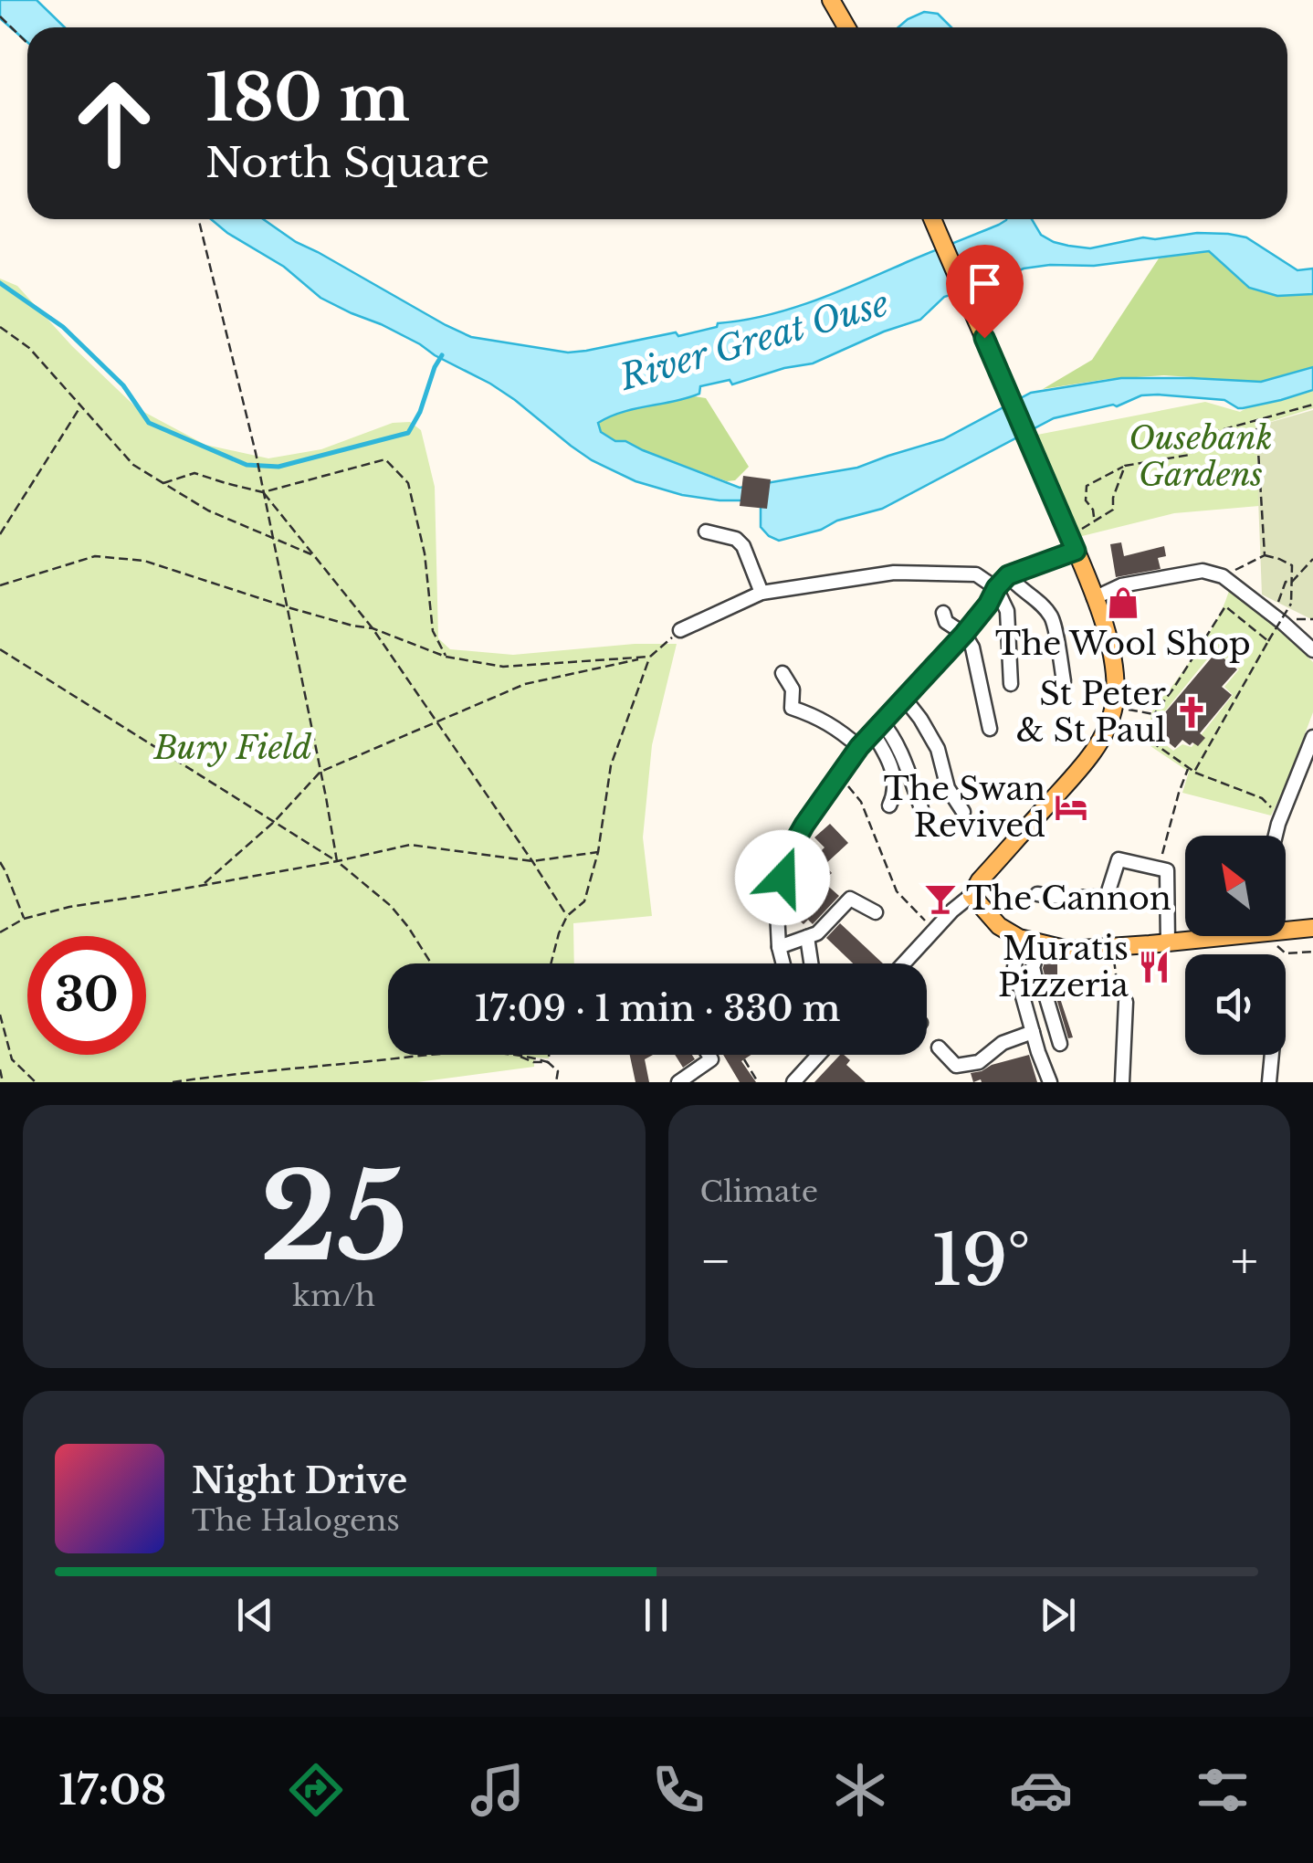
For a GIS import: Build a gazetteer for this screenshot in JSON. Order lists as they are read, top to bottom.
{
  "water": ["River Great Ouse"],
  "parks": ["Ousebank Gardens", "Bury Field"],
  "places": {
    "shop": ["The Wool Shop"],
    "church": ["St Peter & St Paul"],
    "hotel": ["The Swan Revived"],
    "bar": ["The Cannon"],
    "restaurant": ["Muratis Pizzeria"]
  },
  "north": "top left",
  "page": {
    "turn": ["180 m", "North Square"],
    "limit": "30",
    "trip": "17:09 · 1 min · 330 m",
    "tile": [
      ["25", "km/h"],
      "Climate"
    ],
    "heat": ["−", "19°", "+"],
    "song": ["Night Drive", "The Halogens"],
    "tabs": "17:08"
  }
}
